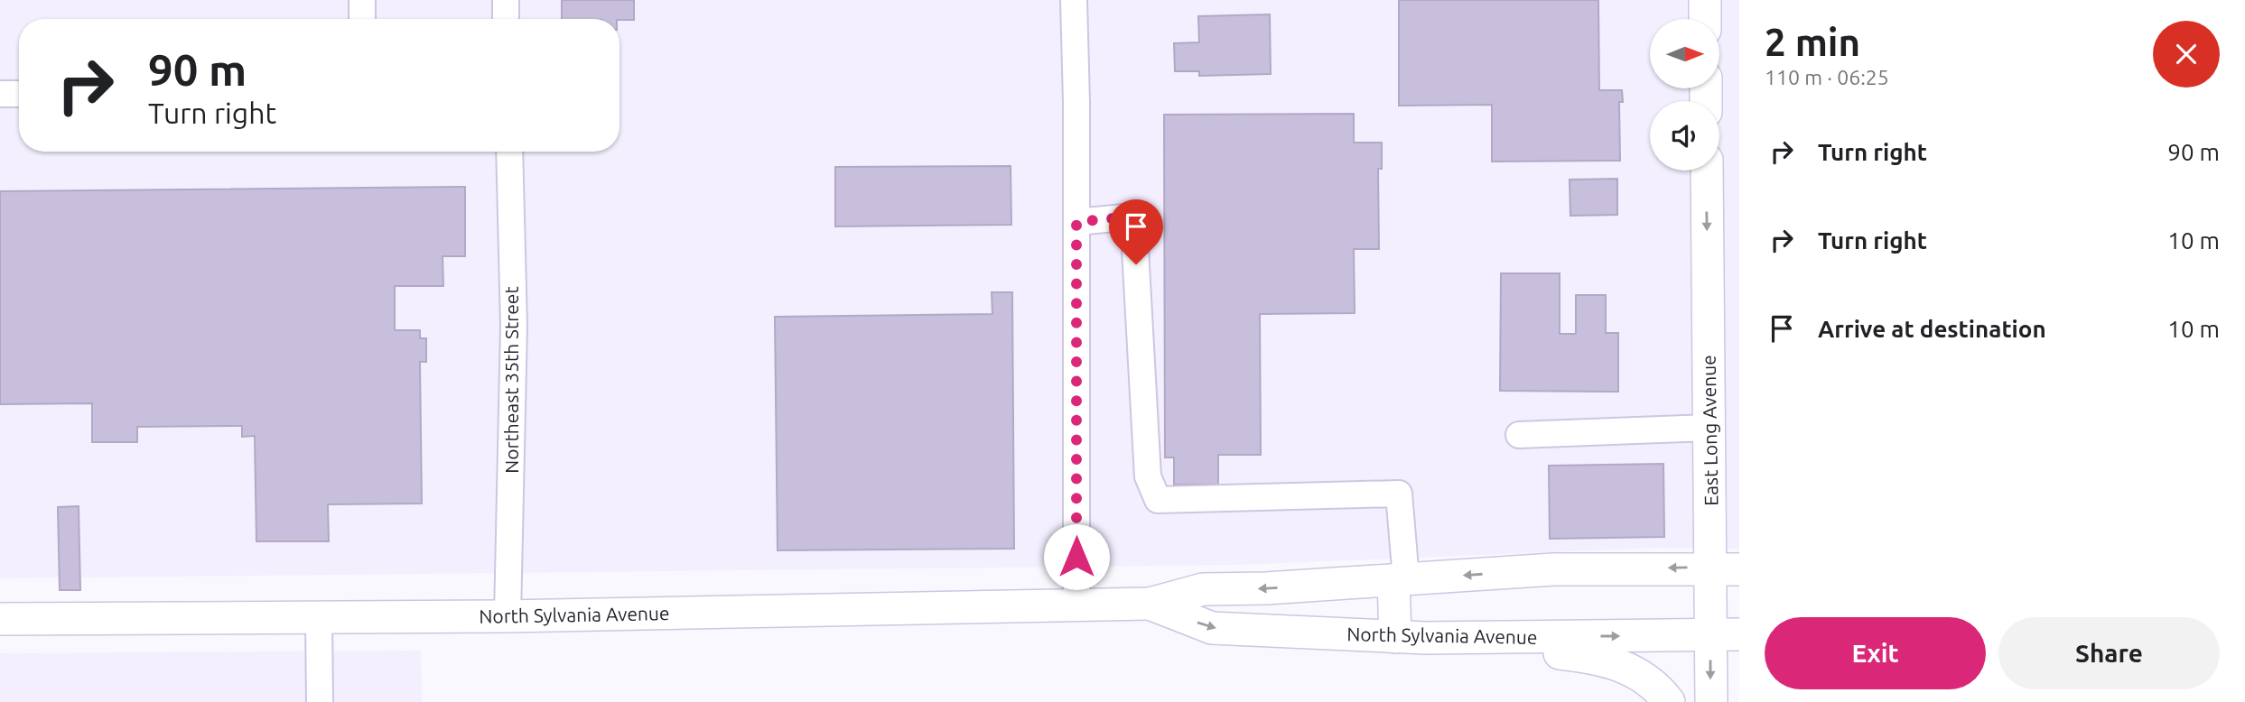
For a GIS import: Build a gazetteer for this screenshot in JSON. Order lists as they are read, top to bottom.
{
  "streets": {
    "main road": ["East Long Avenue", "North Sylvania Avenue"],
    "street": ["Northeast 35th Street"]
  },
  "crossings": [
    ["Northeast 35th Street", "North Sylvania Avenue"],
    ["East Long Avenue", "North Sylvania Avenue"]
  ],
  "one_way": ["East Long Avenue"],
  "north": "right",
  "page": {
    "heading": ["2 min", "110 m · 06:25"],
    "turn": ["90 m", "Turn right"],
    "list": [
      {
        "name": "Turn right",
        "value": "90 m"
      },
      {
        "name": "Turn right",
        "value": "10 m"
      },
      {
        "name": "Arrive at destination",
        "value": "10 m"
      }
    ],
    "buttons": ["Exit", "Share"]
  }
}
